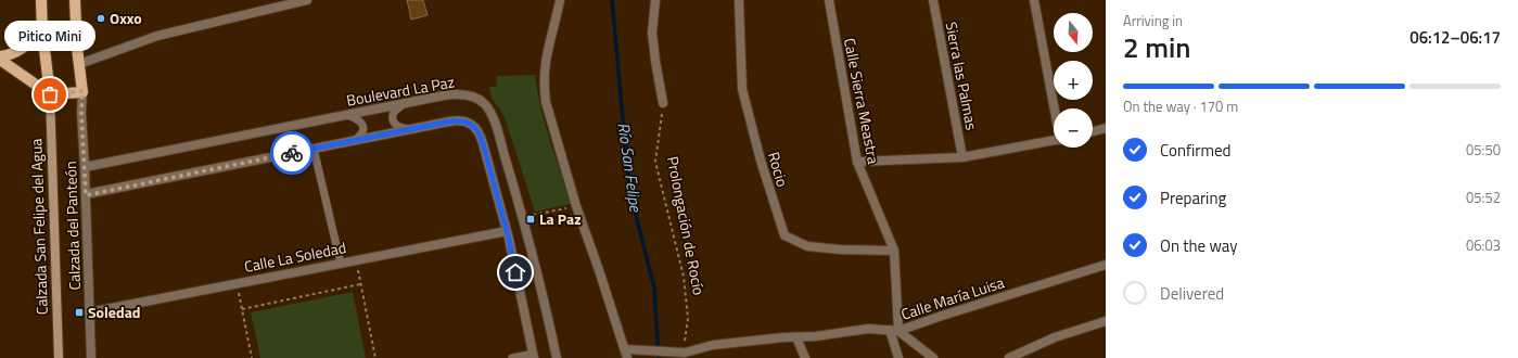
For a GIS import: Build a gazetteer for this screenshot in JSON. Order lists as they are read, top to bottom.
{
  "streets": {
    "main road": ["Calzada San Felipe del Agua"],
    "street": [
      "Sierra las Palmas",
      "Boulevard La Paz",
      "Calle Sierra Meastra",
      "Rocio",
      "Calzada del Panteón",
      "Calle La Soledad",
      "Calle María Luisa"
    ],
    "path": ["Prolongación de Rocío"]
  },
  "crossings": [
    ["Boulevard La Paz", "Calzada del Panteón"],
    ["Calle Sierra Meastra", "Rocio"],
    ["Calle Sierra Meastra", "Calle María Luisa"],
    ["Calzada del Panteón", "Calle La Soledad"],
    ["Prolongación de Rocío", "Calle María Luisa"]
  ],
  "water": ["Río San Felipe"],
  "places": {
    "other": ["Oxxo", "Pitico Mini"],
    "transit": ["La Paz", "Soledad"]
  },
  "north": "bottom",
  "page": {
    "heading": ["2 min", "Arriving in", "06:12–06:17"],
    "map_buttons": ["+", "−"],
    "bubble": "Pitico Mini",
    "bar": "On the way · 170 m",
    "list": [
      ["Confirmed", "05:50"],
      ["Preparing", "05:52"],
      ["On the way", "06:03"],
      "Delivered"
    ]
  }
}
